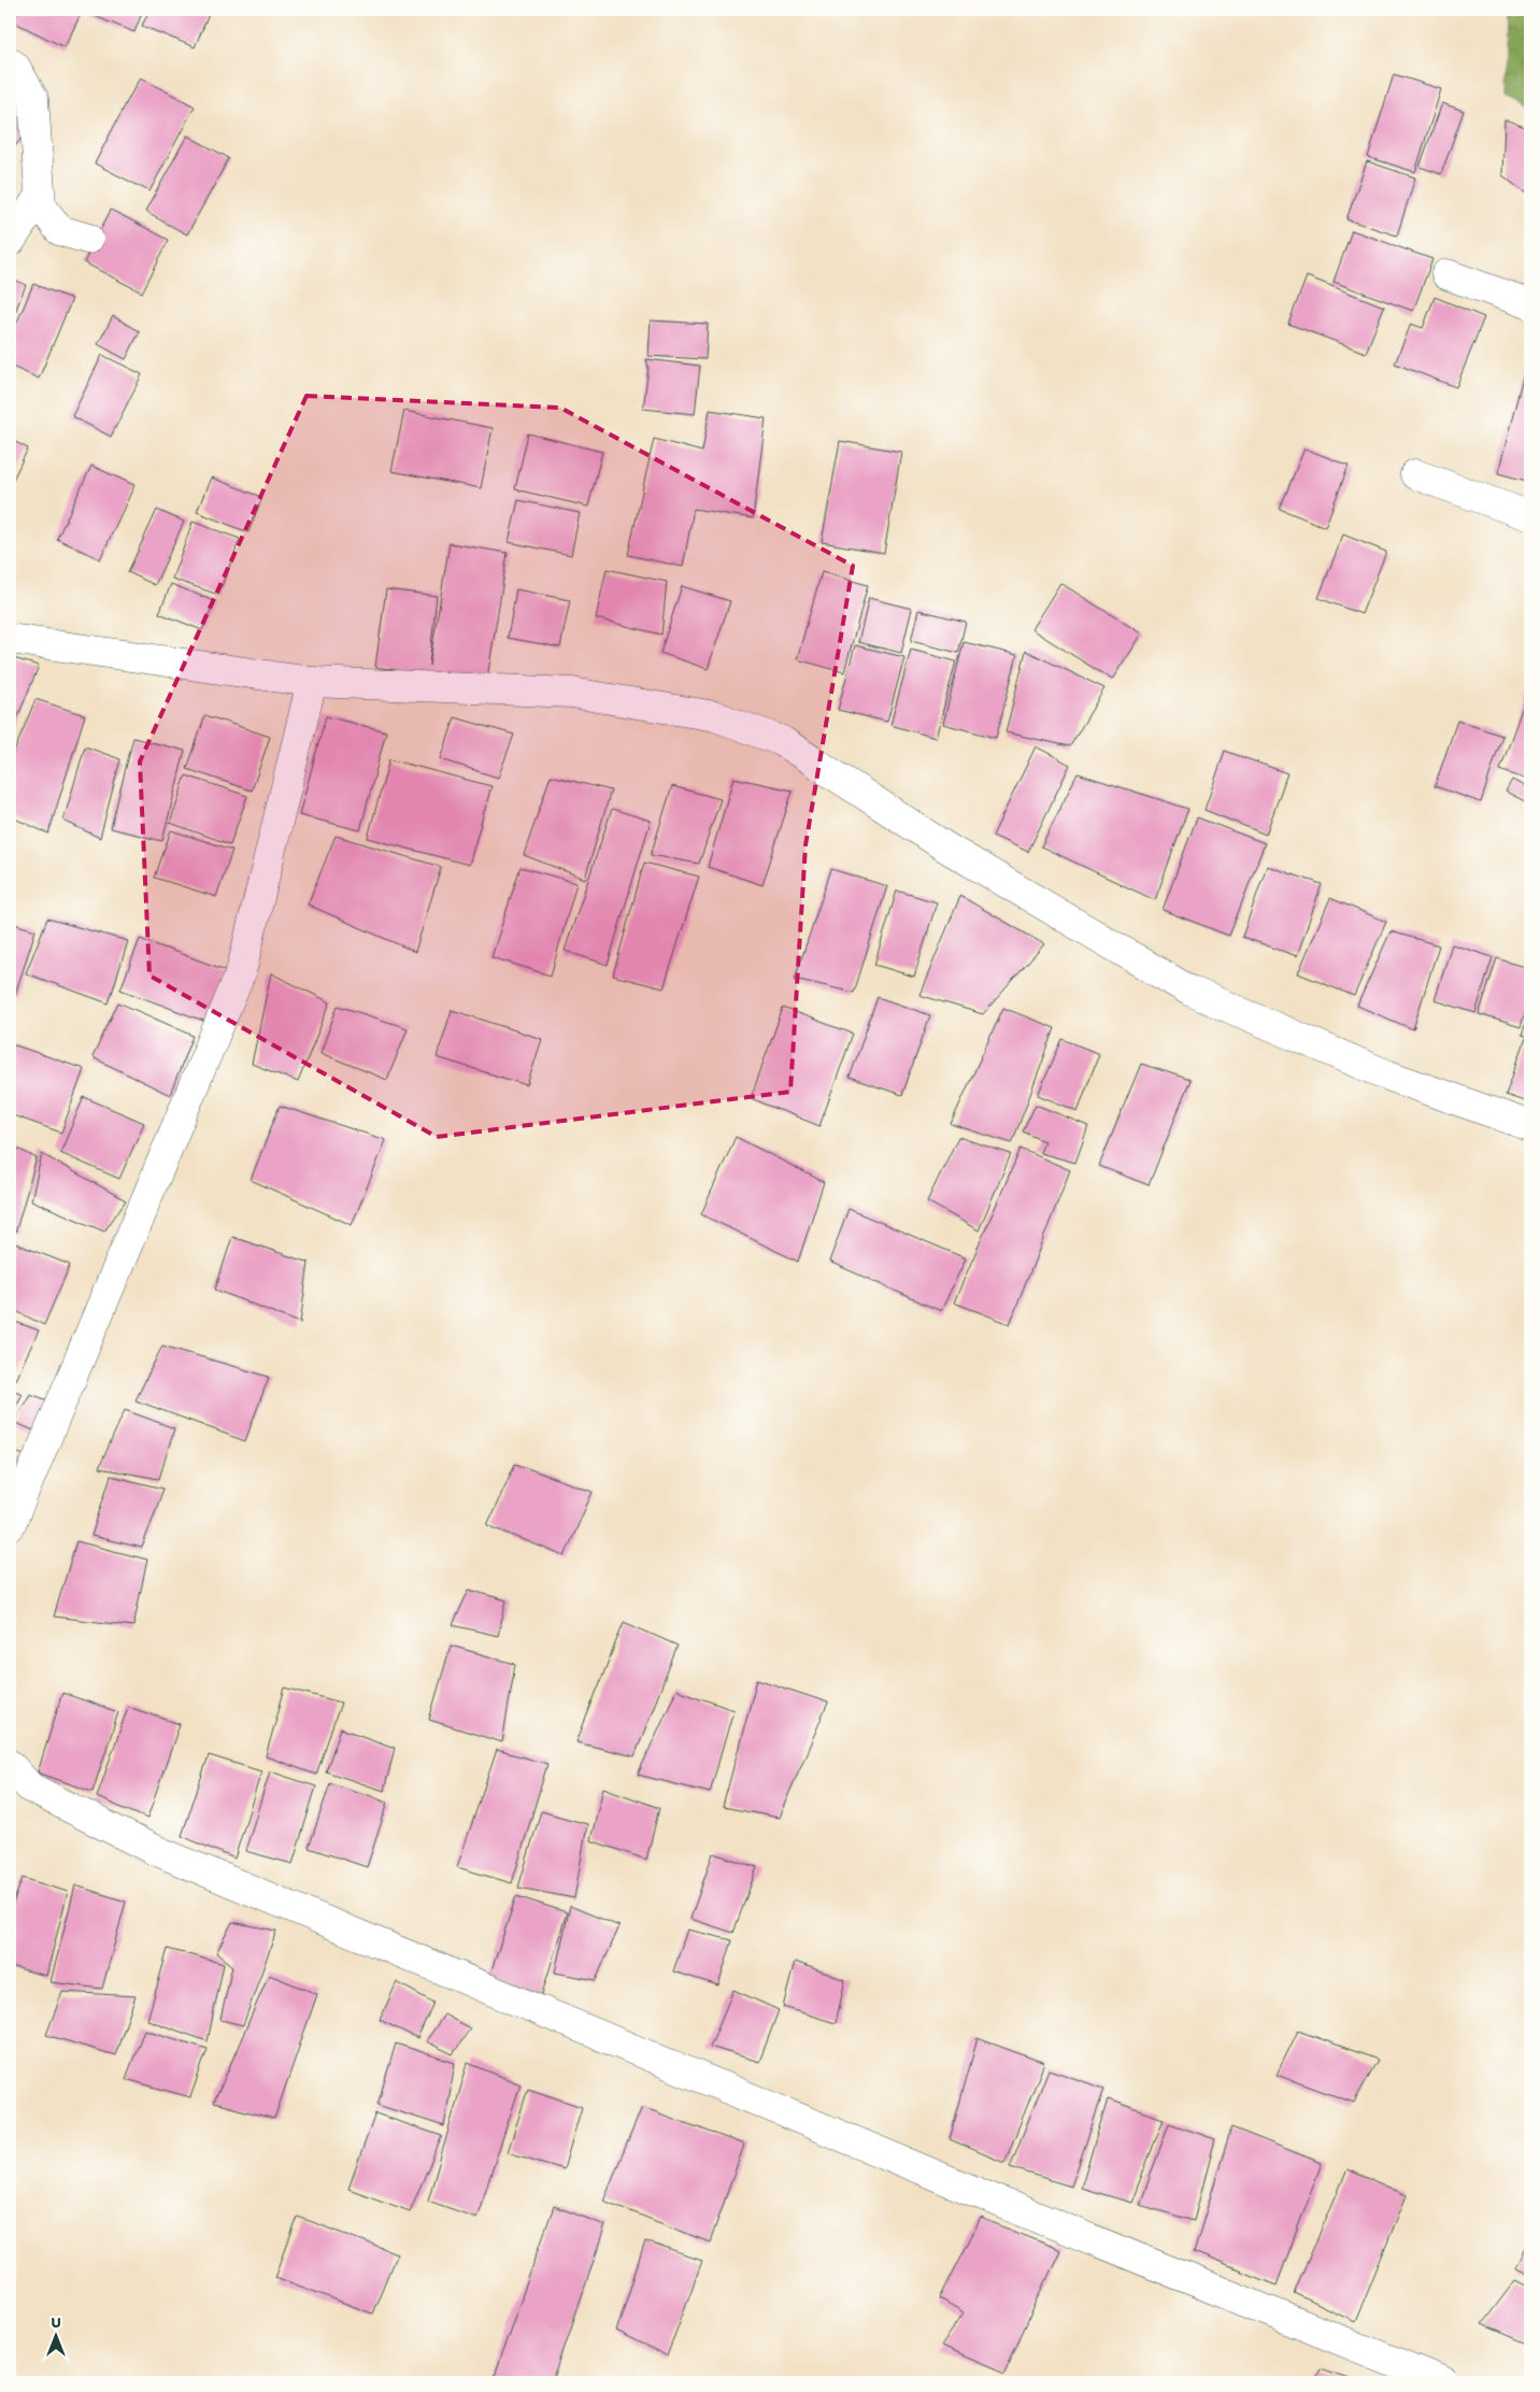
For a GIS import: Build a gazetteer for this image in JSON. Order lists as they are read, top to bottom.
{
  "north": "top"
}
